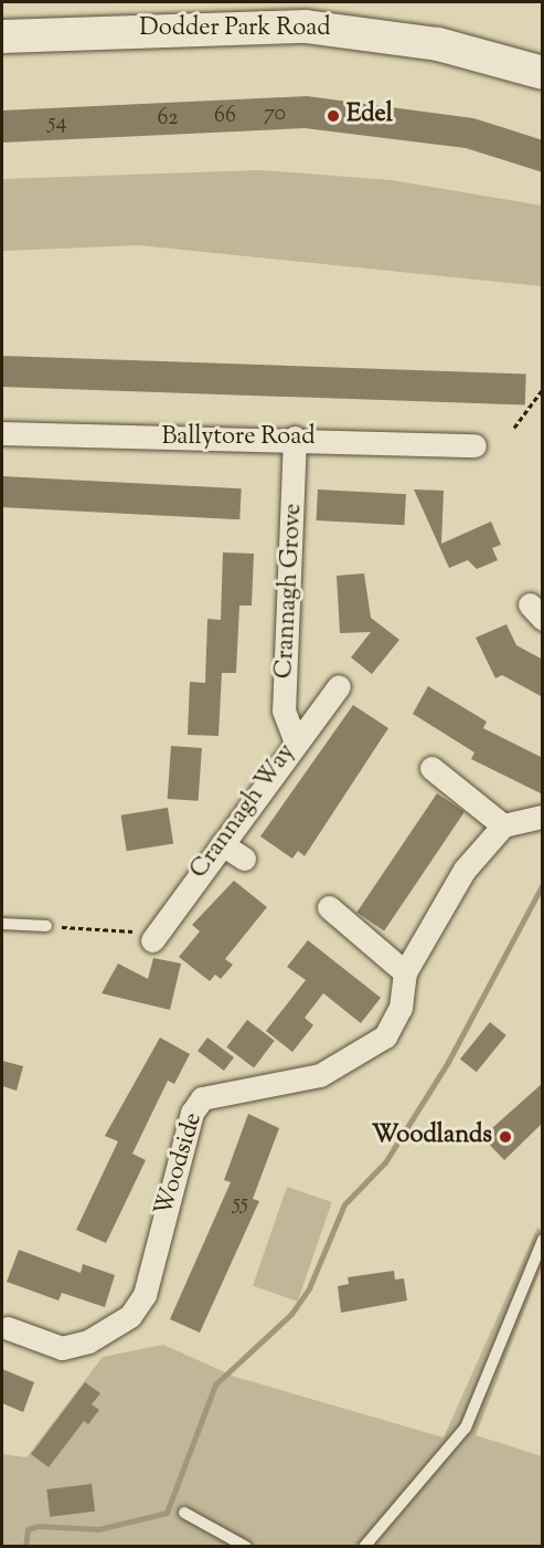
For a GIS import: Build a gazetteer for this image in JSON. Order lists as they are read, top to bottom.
{
  "streets": {
    "main road": ["Dodder Park Road"],
    "street": [
      "Ballytore Road",
      "Crannagh Grove",
      "Crannagh Way",
      "Woodside"
    ]
  },
  "crossings": [
    ["Ballytore Road", "Crannagh Grove"],
    ["Crannagh Grove", "Crannagh Way"]
  ],
  "places": ["Edel", "Woodlands"],
  "house_numbers": [
    "70",
    "66",
    "62",
    "54",
    "55"
  ]
}
